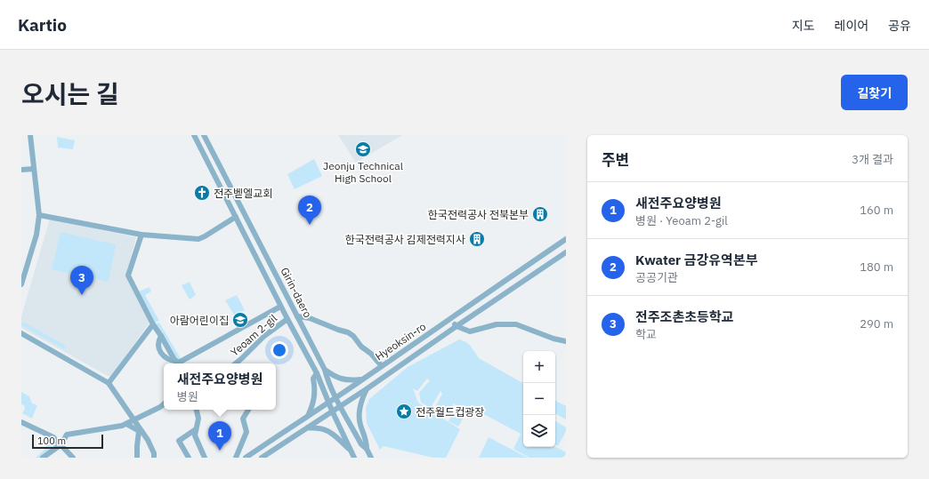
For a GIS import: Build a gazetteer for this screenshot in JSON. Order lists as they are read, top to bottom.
{
  "streets": {
    "street": ["Girin-daero", "Yeoam 2-gil", "Hyeoksin-ro"]
  },
  "crossings": [
    ["Girin-daero", "Yeoam 2-gil"],
    ["Girin-daero", "Hyeoksin-ro"]
  ],
  "places": {
    "school or university": ["Jeonju Technical High School", "아람어린이집"],
    "church": ["전주벧엘교회"],
    "building": ["한국전력공사 전북본부", "한국전력공사 김제전력지사"],
    "place": ["전주월드컵광장"]
  },
  "scale_bar": "100 m",
  "page": {
    "header": "Kartio",
    "nav": ["지도", "레이어", "공유"],
    "title": "오시는 길",
    "buttons": "길찾기",
    "heading": ["주변", "3개 결과"],
    "list": [
      {
        "mark": "1",
        "name": "새전주요양병원",
        "note": "병원 · Yeoam 2-gil",
        "value": "160 m"
      },
      {
        "mark": "2",
        "name": "Kwater 금강유역본부",
        "note": "공공기관",
        "value": "180 m"
      },
      {
        "mark": "3",
        "name": "전주조촌초등학교",
        "note": "학교",
        "value": "290 m"
      }
    ],
    "pins": ["2", "3", "1"],
    "map_buttons": ["+", "−"],
    "popup": ["새전주요양병원", "병원"],
    "scale": "100 m"
  }
}
